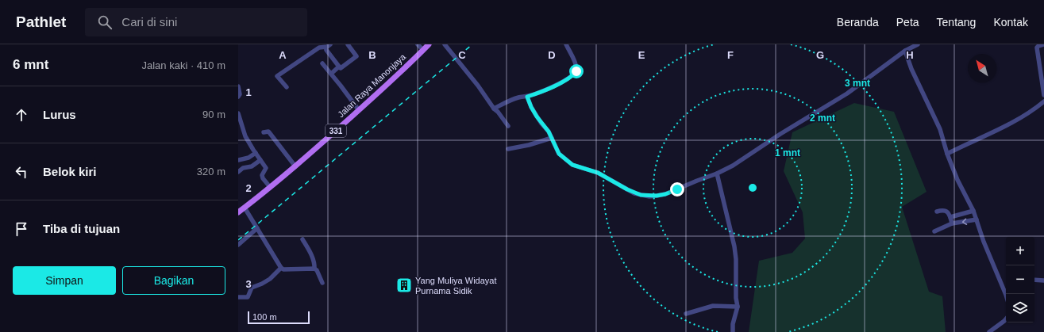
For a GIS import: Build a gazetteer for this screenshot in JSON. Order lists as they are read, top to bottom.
{
  "streets": {
    "main road": ["Jalan Raya Manonjaya", "331"]
  },
  "places": {
    "building": ["Yang Muliya Widayat Purnama Sidik"]
  },
  "scale_bar": "100 m",
  "north": "top left",
  "page": {
    "header": "Pathlet",
    "search": "Cari di sini",
    "nav": [
      "Beranda",
      "Peta",
      "Tentang",
      "Kontak"
    ],
    "heading": ["6 mnt", "Jalan kaki · 410 m"],
    "list": [
      ["Lurus", "90 m"],
      ["Belok kiri", "320 m"],
      "Tiba di tujuan"
    ],
    "map_buttons": ["+", "−"],
    "buttons": ["Simpan", "Bagikan"],
    "scale": "100 m"
  },
  "grid": {
    "columns": [
      "A",
      "B",
      "C",
      "D",
      "E",
      "F",
      "G",
      "H"
    ],
    "rows": ["1", "2", "3"]
  },
  "rings": ["3 mnt", "2 mnt", "1 mnt"]
}
